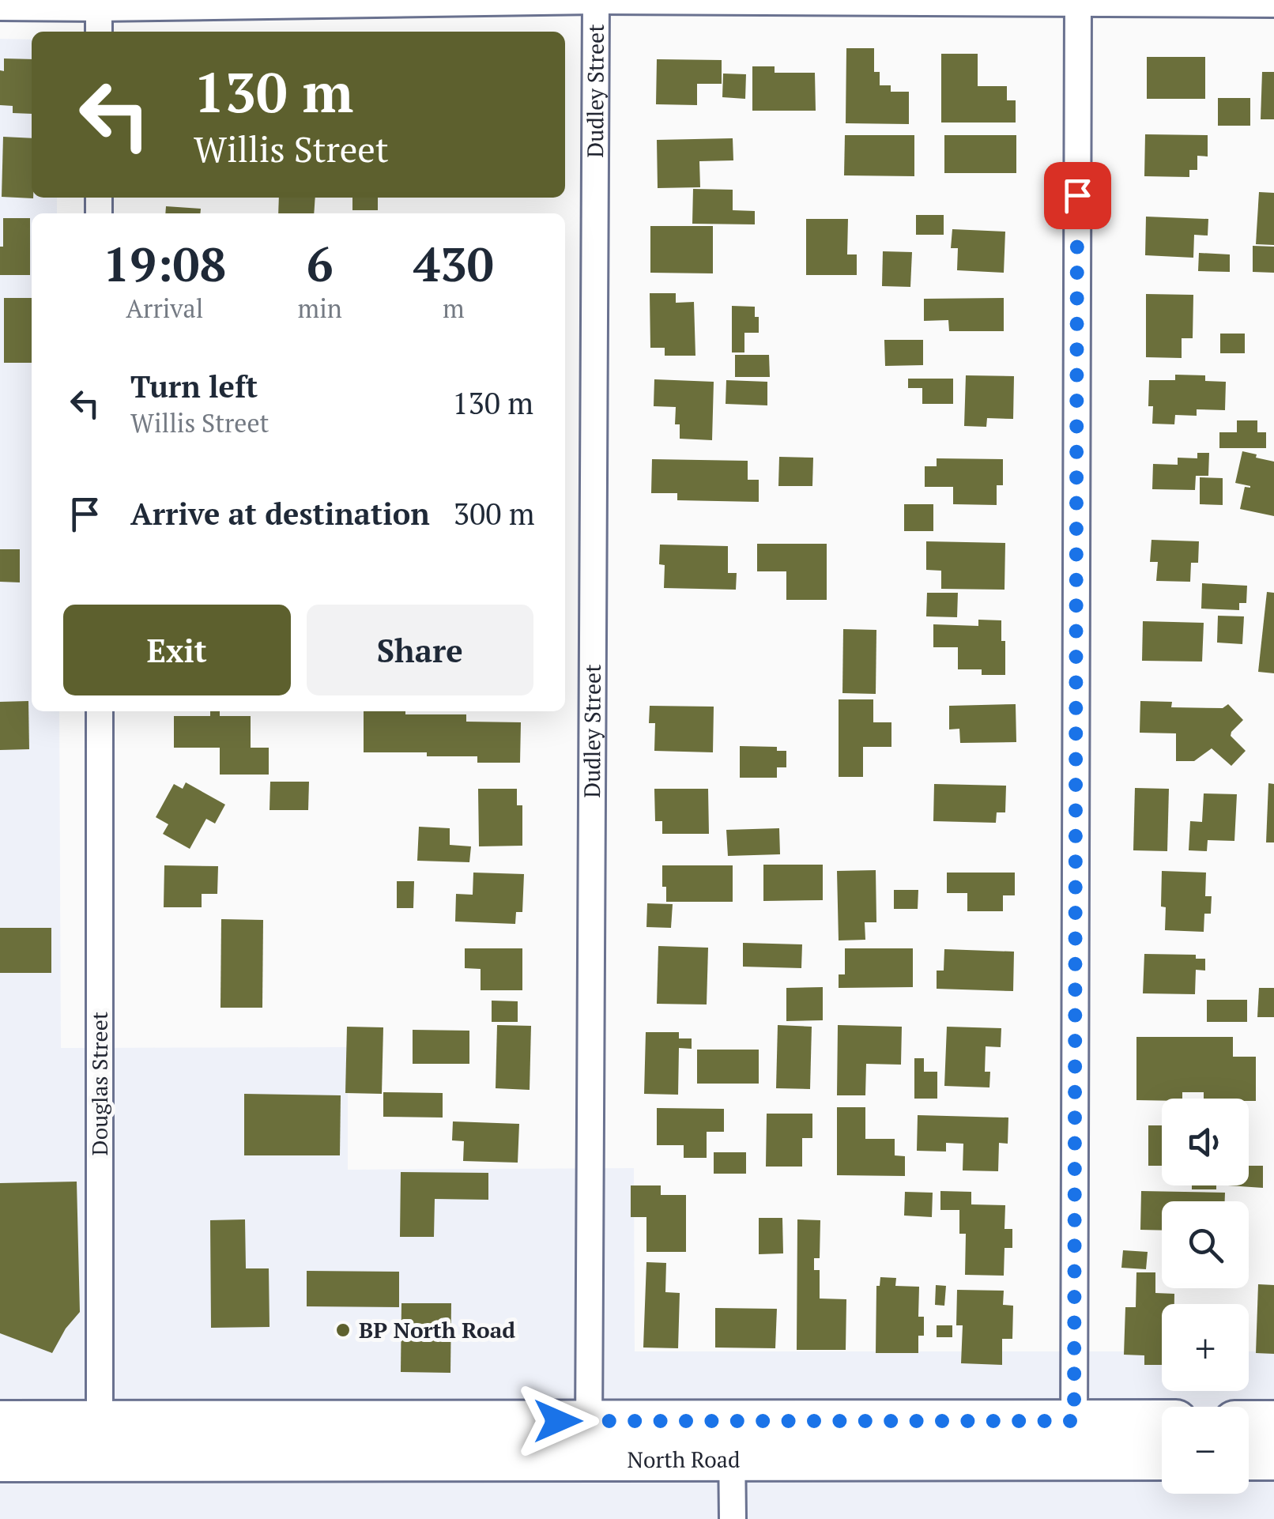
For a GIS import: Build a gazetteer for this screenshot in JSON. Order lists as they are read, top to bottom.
{
  "streets": {
    "main road": ["North Road"],
    "street": ["Dudley Street", "Douglas Street"]
  },
  "crossings": [
    ["Dudley Street", "North Road"],
    ["Douglas Street", "North Road"]
  ],
  "places": ["BP North Road"],
  "page": {
    "turn": ["130 m", "Willis Street"],
    "eta": [
      "19:08",
      "Arrival",
      "6",
      "min",
      "430",
      "m"
    ],
    "list": [
      {
        "name": "Turn left",
        "note": "Willis Street",
        "value": "130 m"
      },
      {
        "name": "Arrive at destination",
        "value": "300 m"
      }
    ],
    "buttons": ["Exit", "Share"],
    "map_buttons": ["+", "−"]
  }
}
